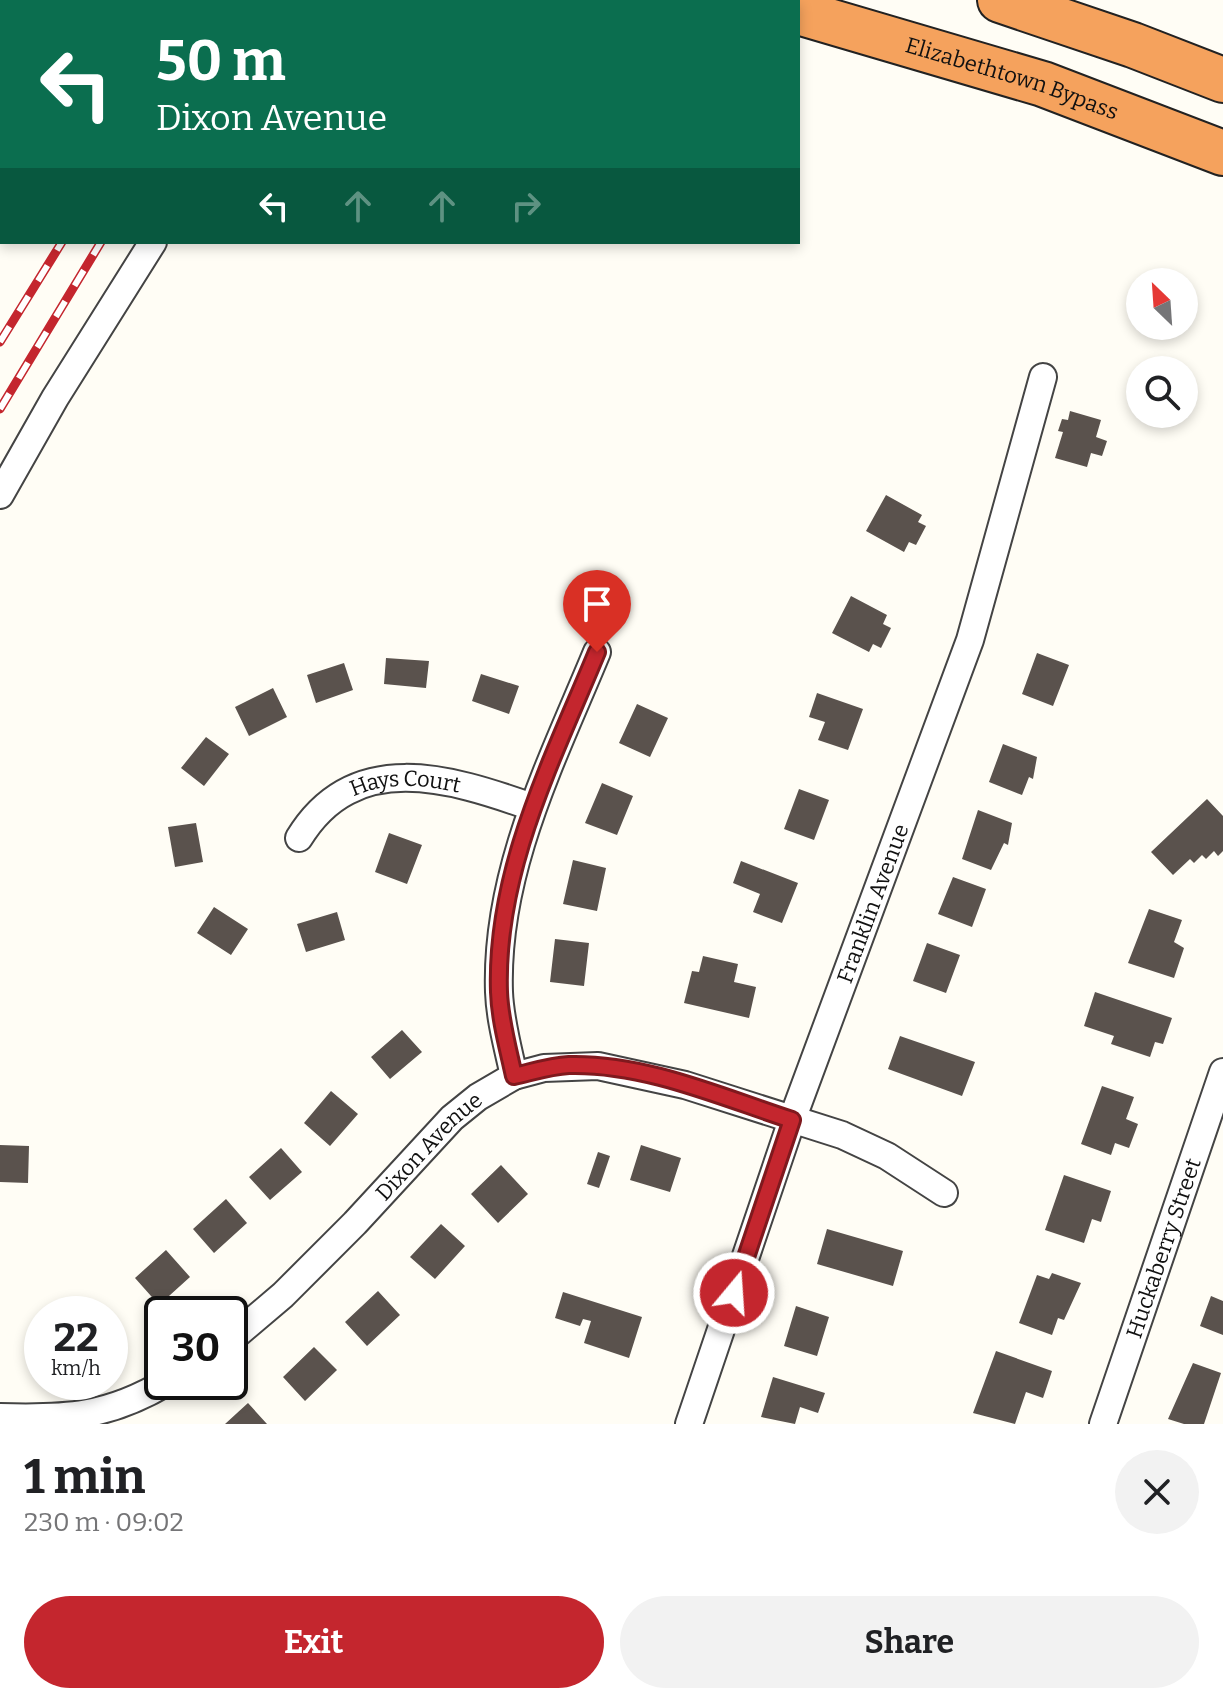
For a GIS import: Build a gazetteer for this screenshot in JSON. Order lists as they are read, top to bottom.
{
  "streets": {
    "highway": ["Elizabethtown Bypass"],
    "street": [
      "Hays Court",
      "Franklin Avenue",
      "Dixon Avenue",
      "Huckaberry Street"
    ]
  },
  "crossings": [
    ["Franklin Avenue", "Dixon Avenue"]
  ],
  "north": "top left",
  "page": {
    "turn": ["50 m", "Dixon Avenue"],
    "speed": "22 km/h",
    "limit": "30",
    "heading": ["1 min", "230 m · 09:02"],
    "buttons": ["Exit", "Share"]
  }
}
